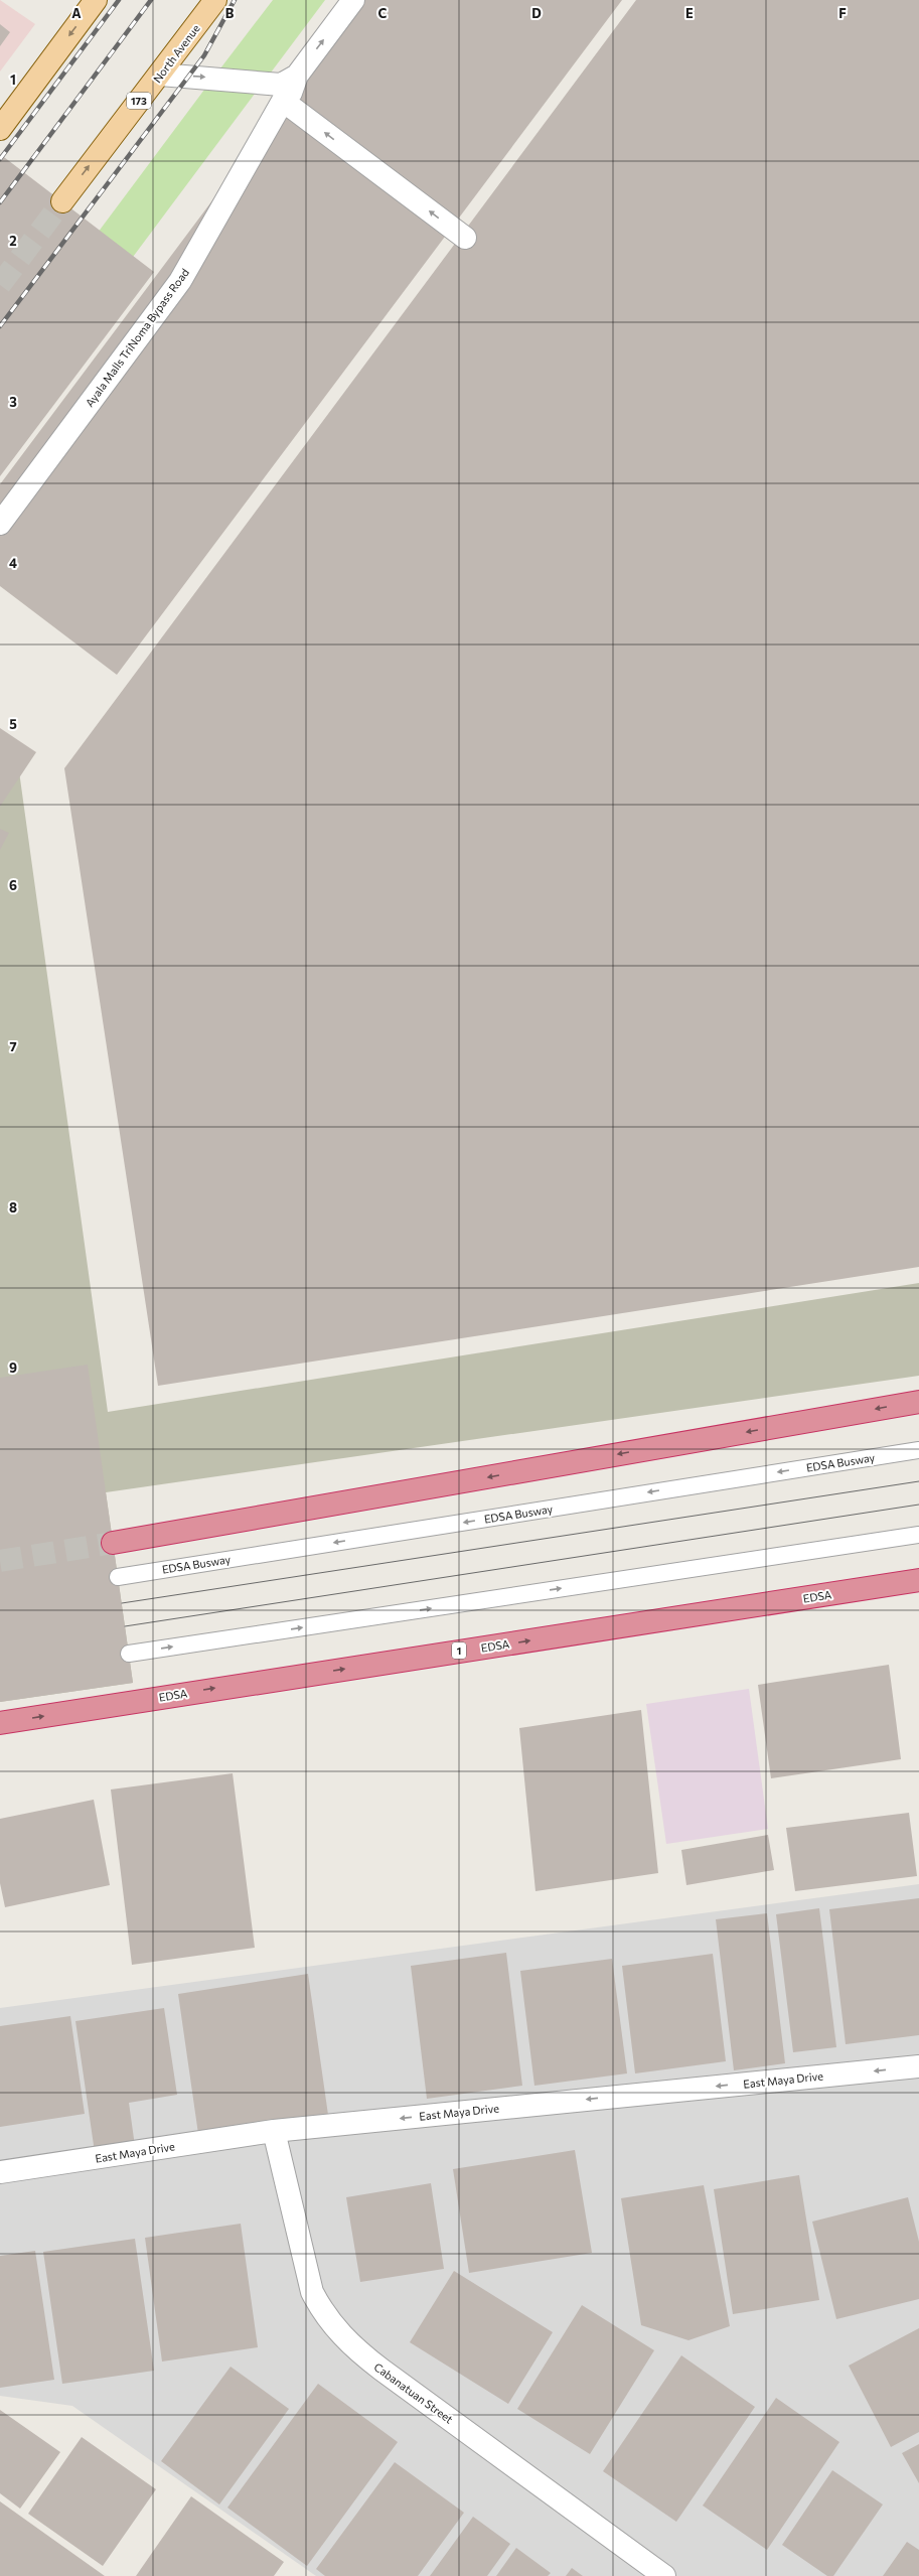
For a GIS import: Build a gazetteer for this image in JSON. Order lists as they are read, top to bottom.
{
  "streets": {
    "highway": ["EDSA", "1"],
    "main road": ["North Avenue", "173"],
    "street": ["Ayala Malls TriNoma Bypass Road", "East Maya Drive", "Cabanatuan Street"],
    "lane": ["EDSA Busway"]
  },
  "crossings": [
    ["East Maya Drive", "Cabanatuan Street"]
  ],
  "one_way": ["East Maya Drive"],
  "grid": {
    "columns": [
      "A",
      "B",
      "C",
      "D",
      "E",
      "F"
    ],
    "rows": [
      "1",
      "2",
      "3",
      "4",
      "5",
      "6",
      "7",
      "8",
      "9"
    ]
  }
}
